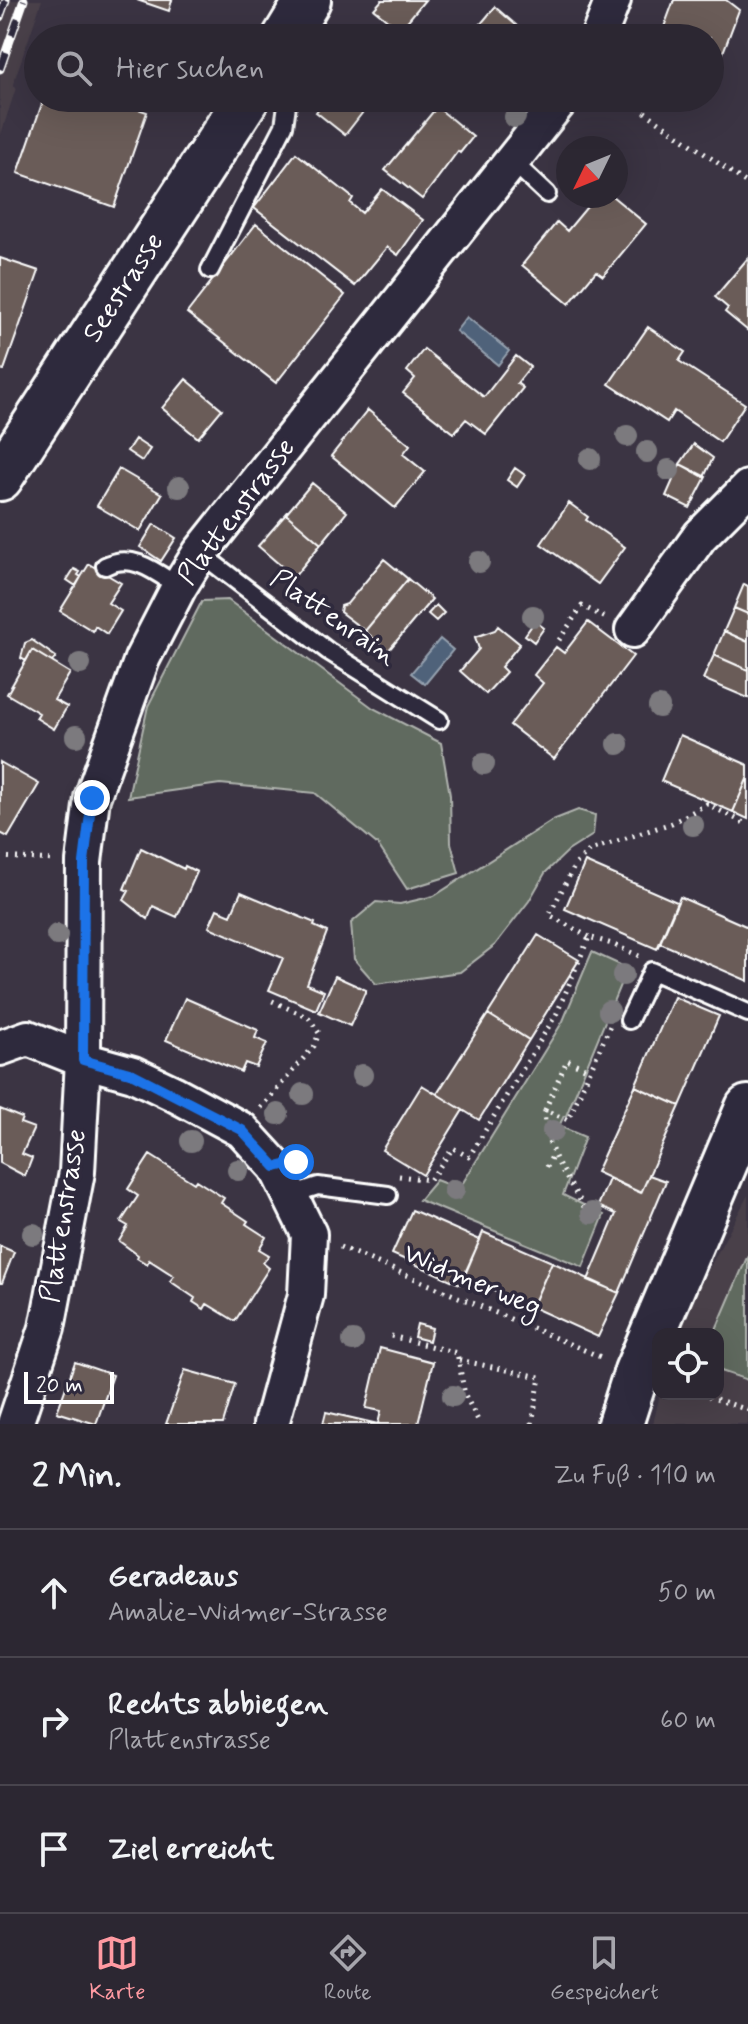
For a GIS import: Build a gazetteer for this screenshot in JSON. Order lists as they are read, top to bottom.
{
  "streets": {
    "main road": ["Seestrasse"],
    "street": ["Plattenstrasse"],
    "lane": ["Plattenrain"],
    "path": ["Widmerweg"]
  },
  "crossings": [
    ["Plattenstrasse", "Plattenrain"]
  ],
  "scale_bar": "20 m",
  "north": "bottom left",
  "page": {
    "search": "Hier suchen",
    "scale": "20 m",
    "heading": ["2 Min.", "Zu Fuß · 110 m"],
    "list": [
      ["Geradeaus", "Amalie-Widmer-Strasse", "50 m"],
      ["Rechts abbiegen", "Plattenstrasse", "60 m"],
      "Ziel erreicht"
    ],
    "nav": ["Karte", "Route", "Gespeichert"]
  }
}
